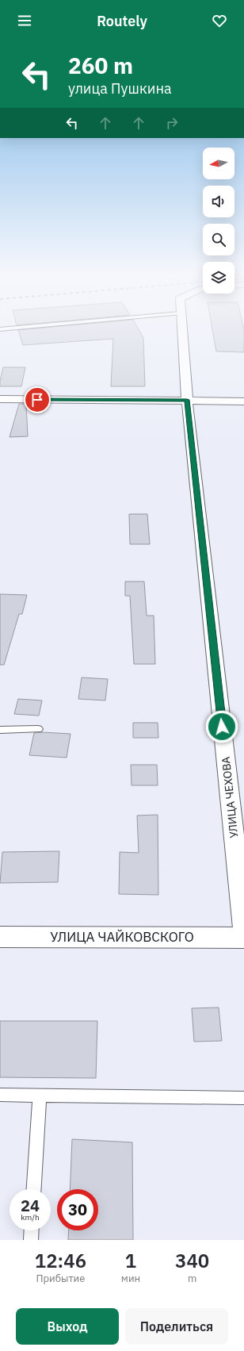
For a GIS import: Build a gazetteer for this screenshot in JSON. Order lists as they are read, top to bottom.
{
  "streets": {
    "main road": ["УЛИЦА ЧАЙКОВСКОГО"],
    "street": ["УЛИЦА ЧЕХОВА"]
  },
  "north": "left",
  "page": {
    "header": "Routely",
    "turn": ["260 m", "улица Пушкина"],
    "speed": "24 km/h",
    "limit": "30",
    "eta": [
      "12:46",
      "Прибытие",
      "1",
      "мин",
      "340",
      "m"
    ],
    "buttons": ["Выход", "Поделиться"]
  }
}
